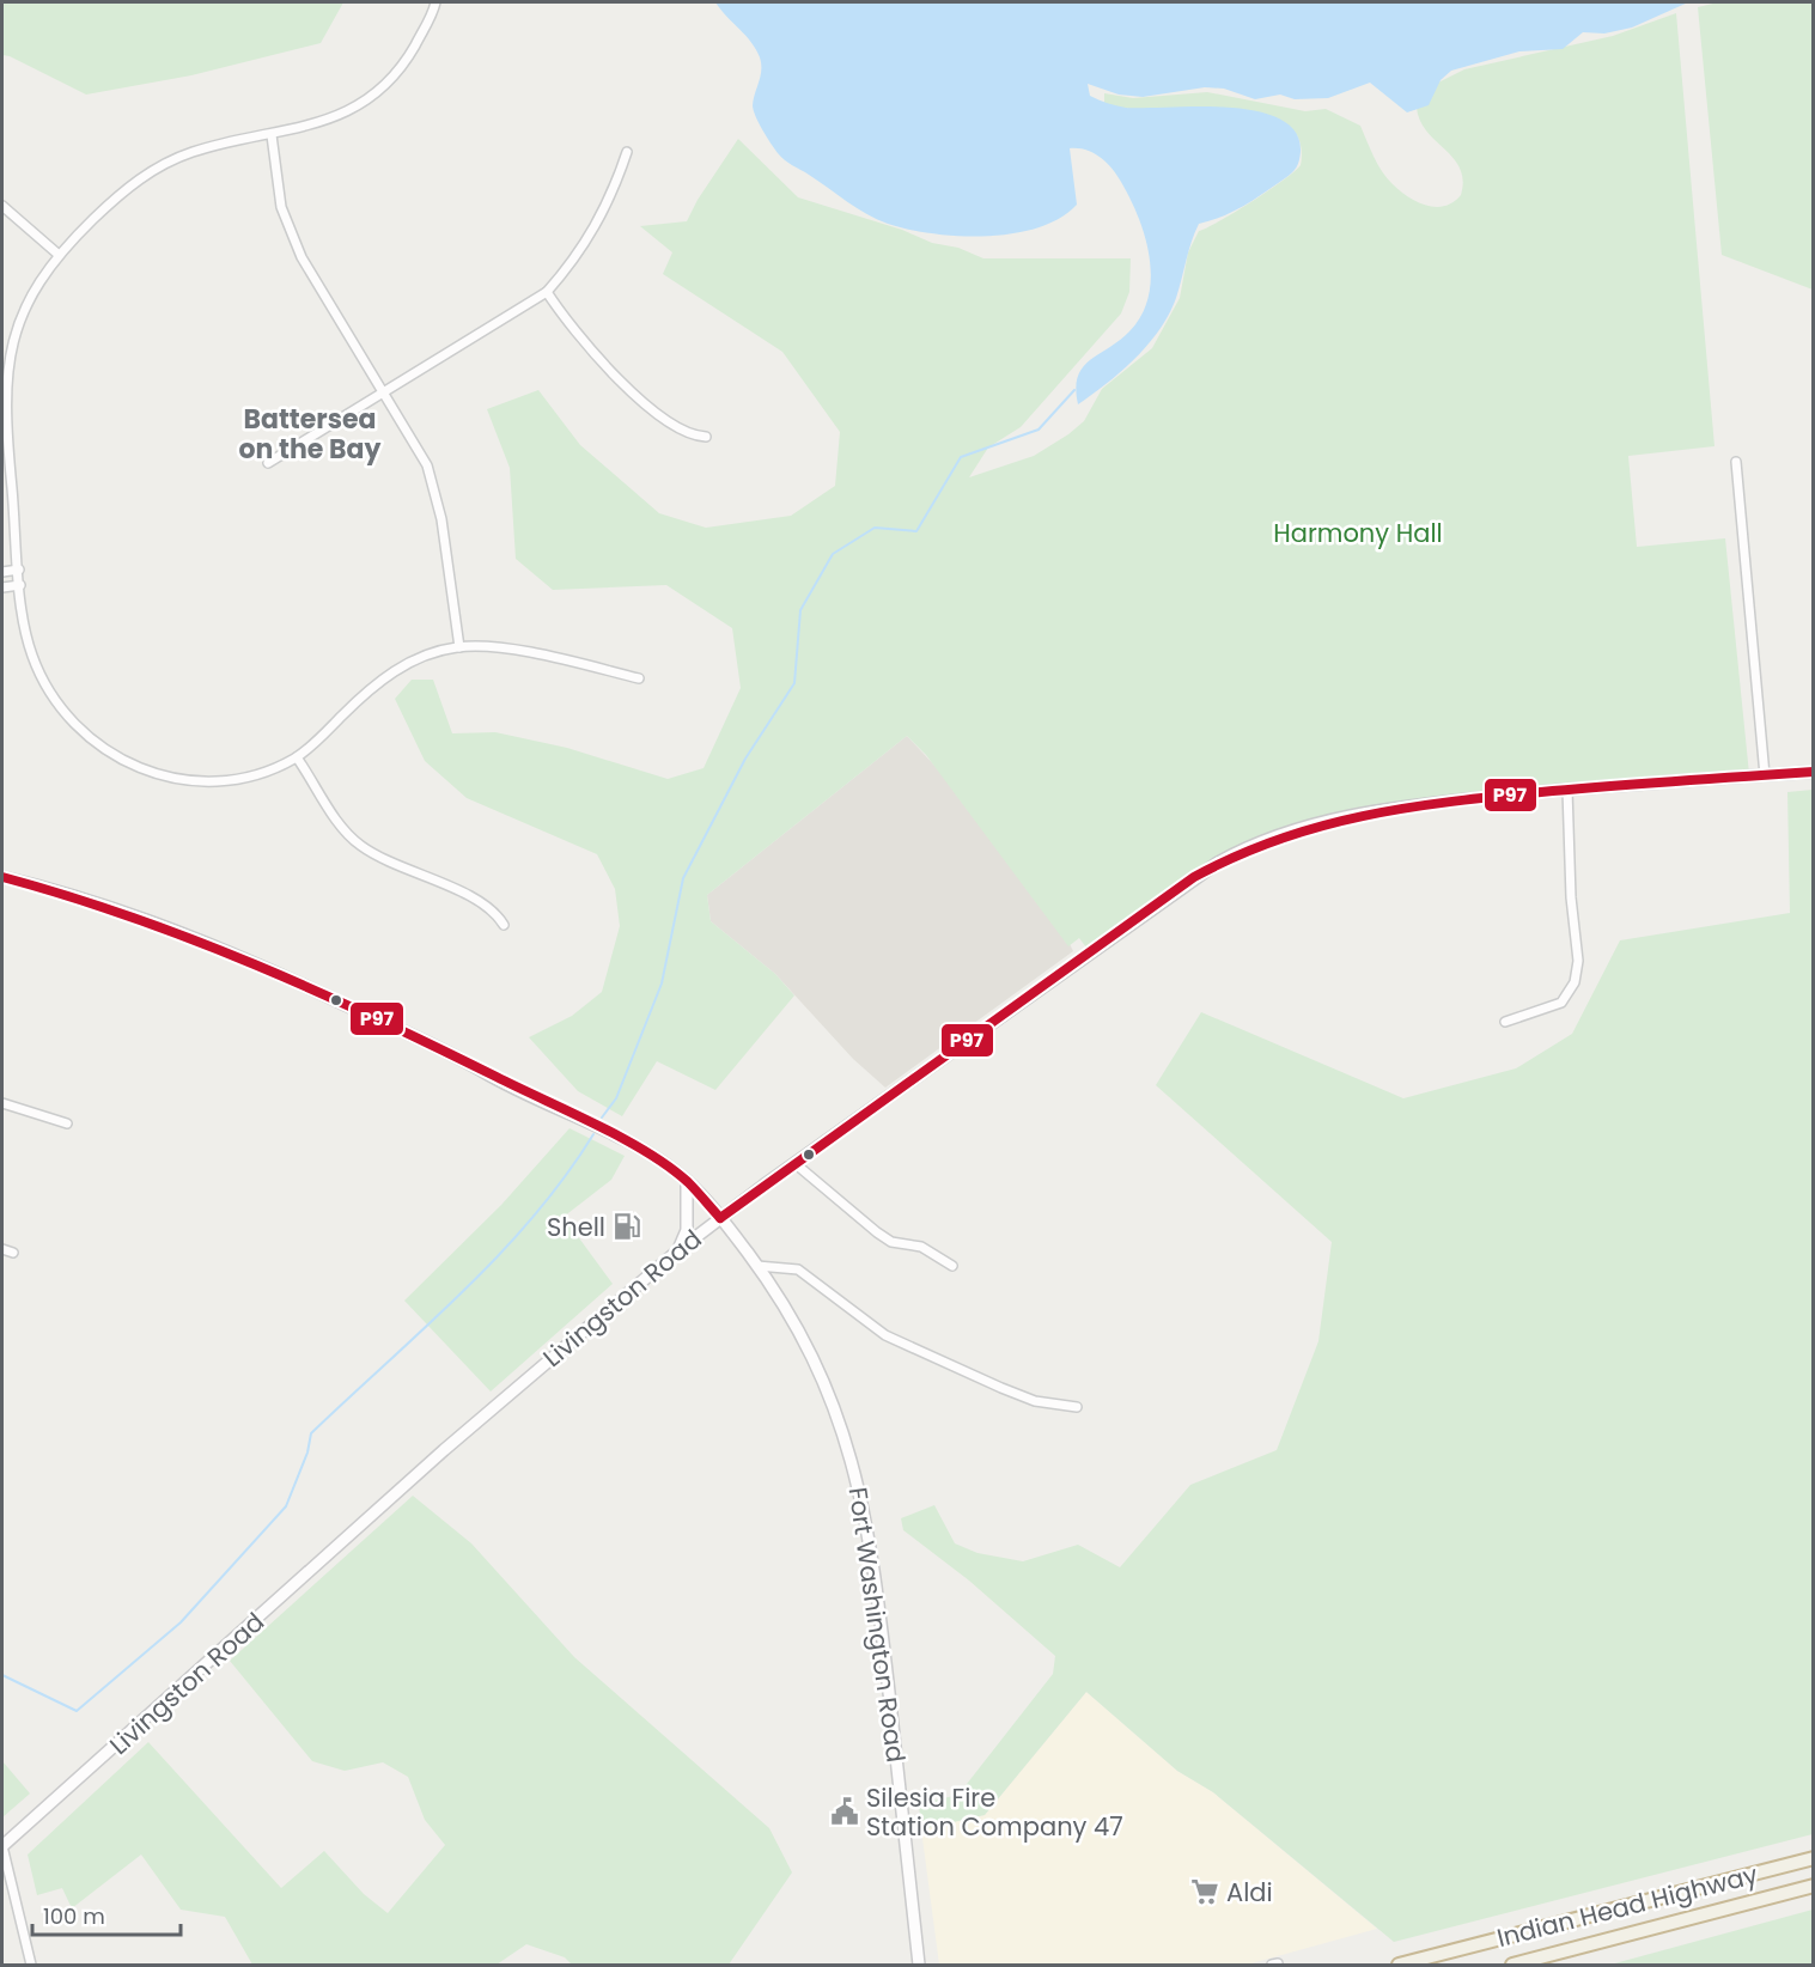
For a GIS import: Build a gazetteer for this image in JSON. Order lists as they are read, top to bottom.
{
  "streets": {
    "highway": ["Indian Head Highway"],
    "main road": ["Livingston Road", "Fort Washington Road"]
  },
  "crossings": [
    ["Livingston Road", "Fort Washington Road"]
  ],
  "districts": ["Battersea on the Bay"],
  "parks": ["Harmony Hall"],
  "places": {
    "fuel station": ["Shell"],
    "public building": ["Silesia Fire Station Company 47"],
    "supermarket": ["Aldi"]
  },
  "lines": ["transit line P97"],
  "scale_bar": "100 m"
}
